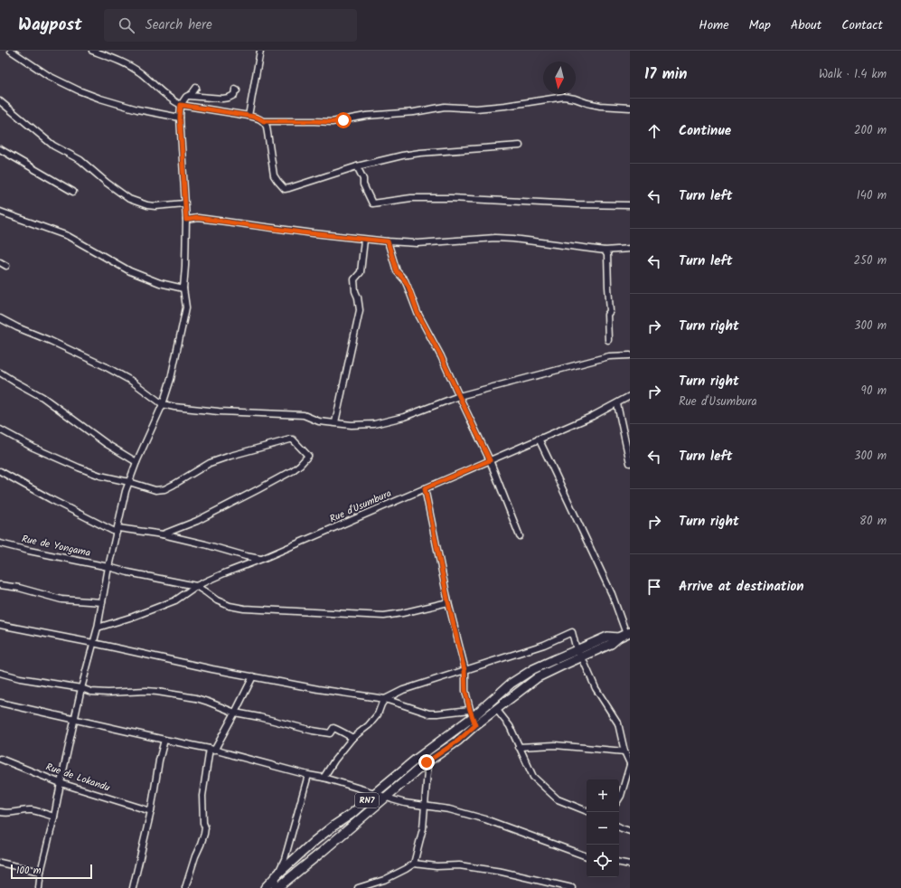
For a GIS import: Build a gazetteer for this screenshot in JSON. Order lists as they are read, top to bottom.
{
  "streets": {
    "main road": ["RN7"],
    "street": ["Rue d'Usumbura", "Rue de Yongama", "Rue de Lokandu"]
  },
  "crossings": [
    ["Rue d'Usumbura", "Rue de Yongama"]
  ],
  "scale_bar": "100 m",
  "north": "bottom",
  "page": {
    "header": "Waypost",
    "search": "Search here",
    "nav": [
      "Home",
      "Map",
      "About",
      "Contact"
    ],
    "heading": ["17 min", "Walk · 1.4 km"],
    "list": [
      ["Continue", "200 m"],
      ["Turn left", "140 m"],
      ["Turn left", "250 m"],
      ["Turn right", "300 m"],
      ["Turn right", "Rue d'Usumbura", "90 m"],
      ["Turn left", "300 m"],
      ["Turn right", "80 m"],
      "Arrive at destination"
    ],
    "map_buttons": ["+", "−"],
    "scale": "100 m"
  }
}
